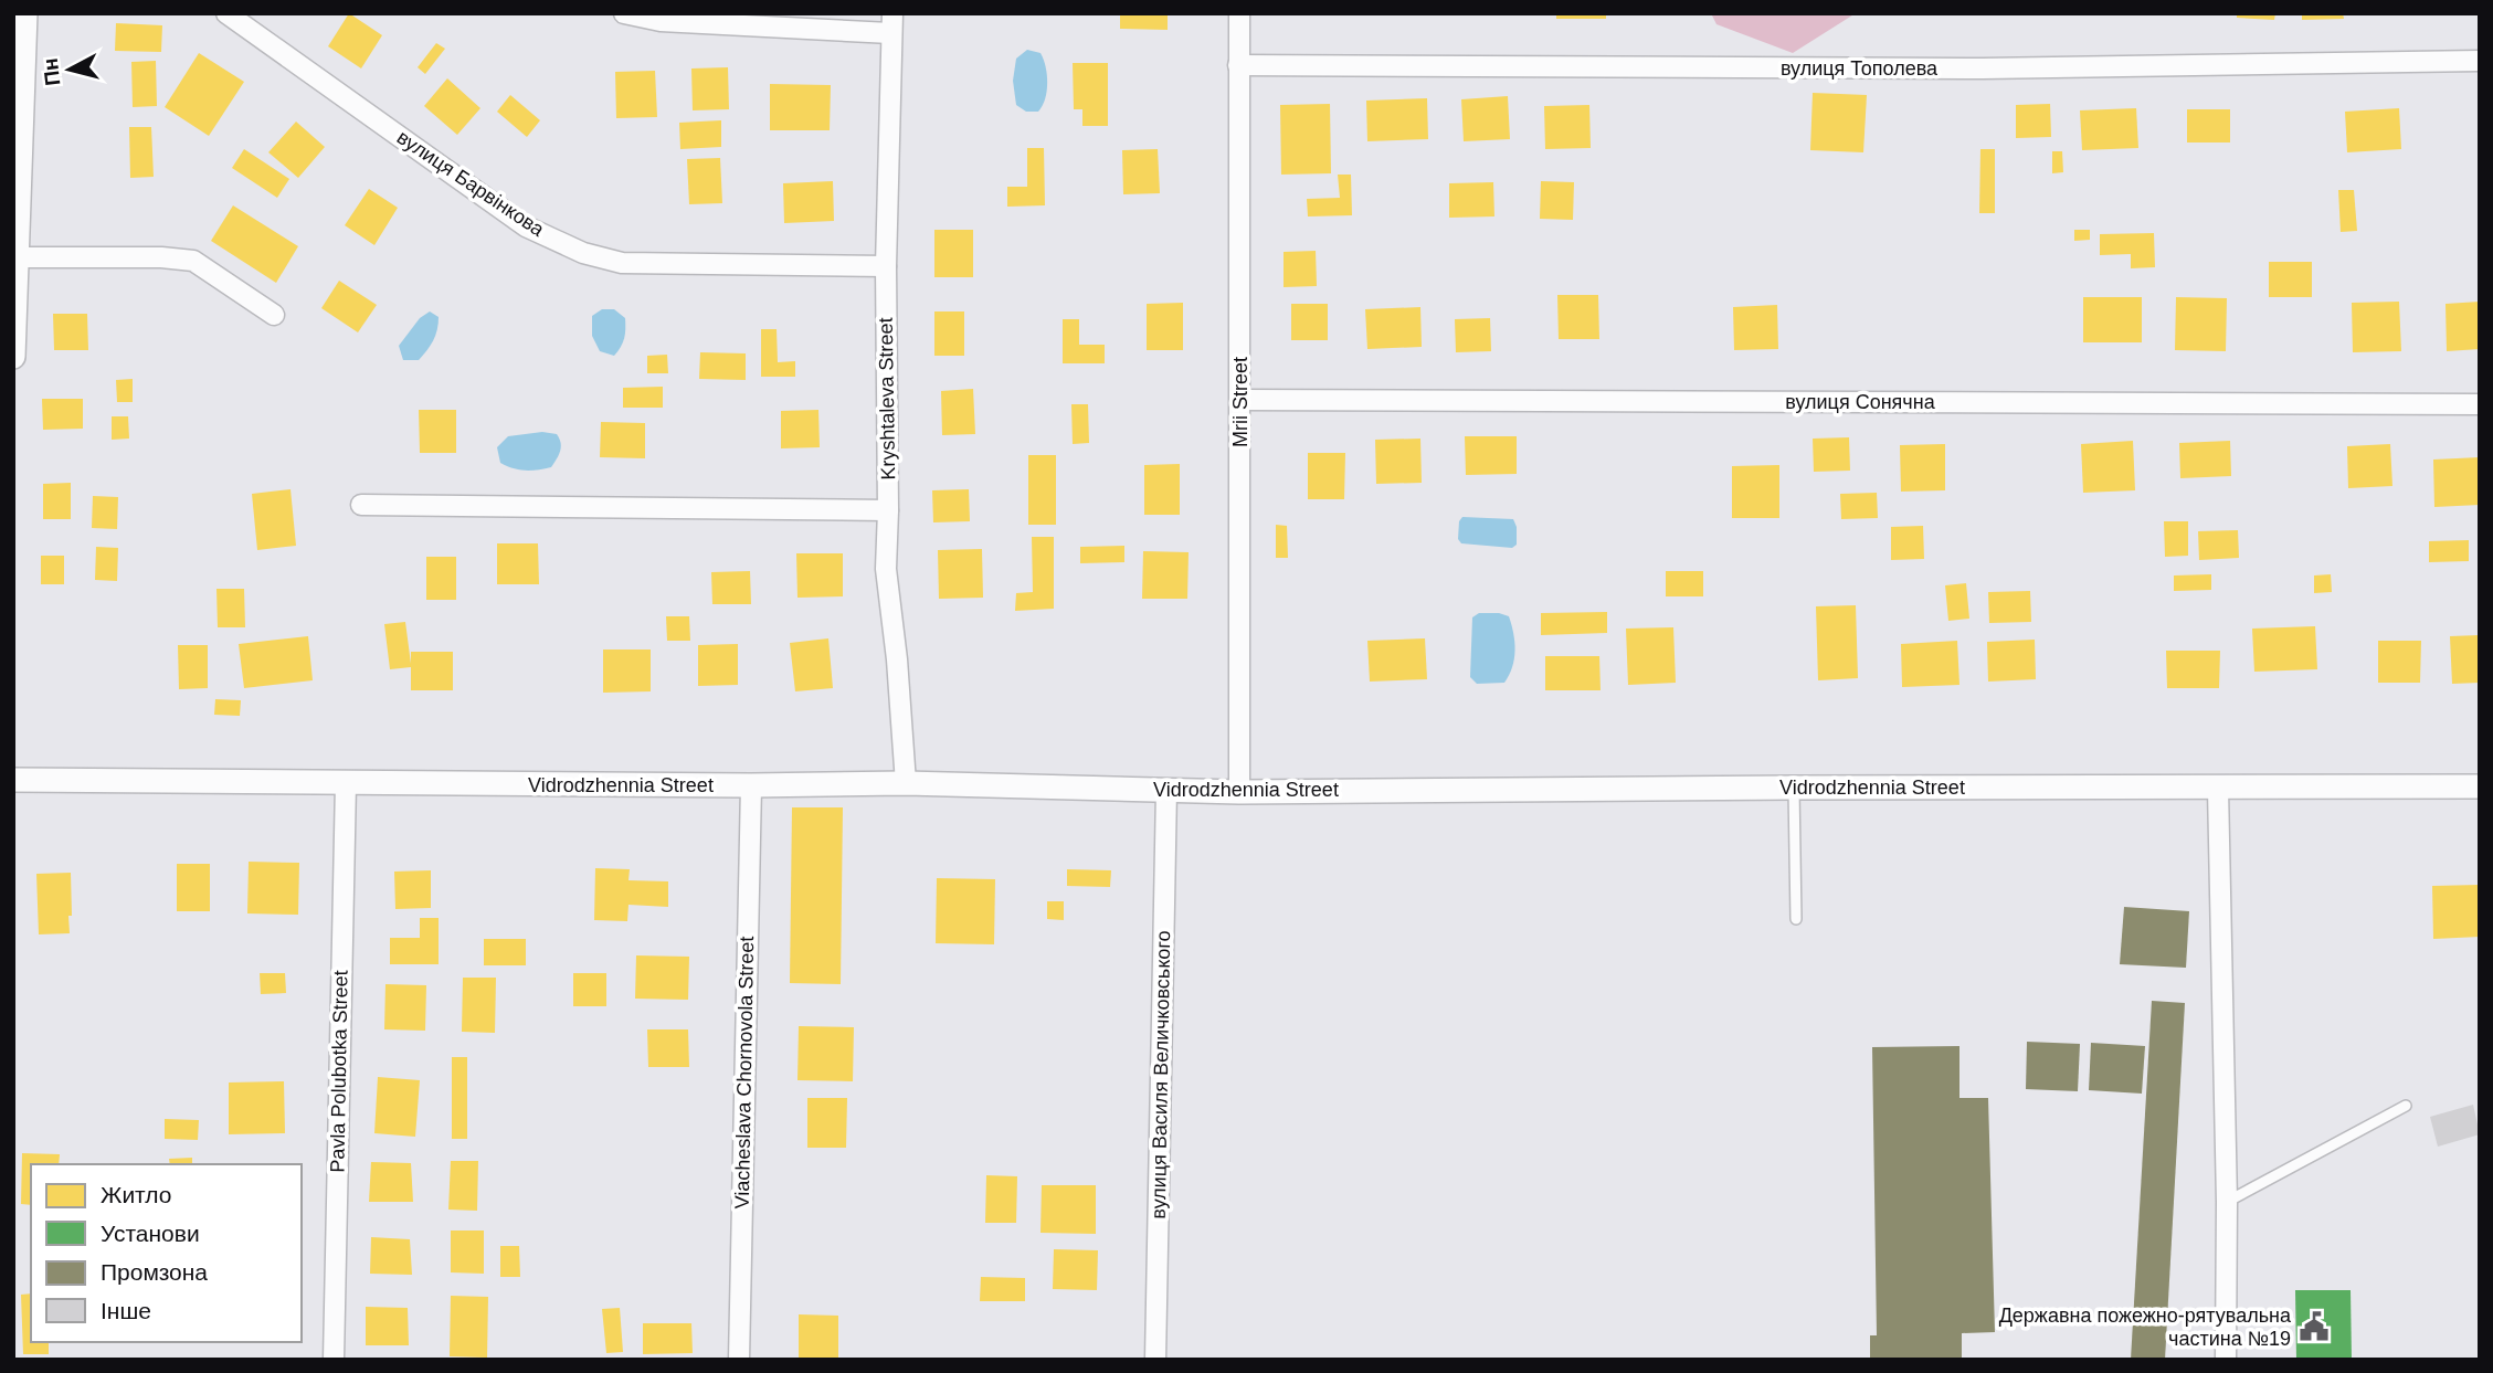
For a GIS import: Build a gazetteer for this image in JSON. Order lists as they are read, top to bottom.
{
  "streets": {
    "street": [
      "вулиця Тополева",
      "вулиця Барвінкова",
      "Kryshtaleva Street",
      "Mrii Street",
      "вулиця Сонячна",
      "Vidrodzhennia Street",
      "Pavla Polubotka Street",
      "Viacheslava Chornovola Street",
      "вулиця Василя Величковського"
    ]
  },
  "crossings": [
    ["вулиця Тополева", "Mrii Street"],
    ["вулиця Барвінкова", "Kryshtaleva Street"],
    ["Kryshtaleva Street", "Vidrodzhennia Street"],
    ["Mrii Street", "вулиця Сонячна"],
    ["Mrii Street", "Vidrodzhennia Street"],
    ["Vidrodzhennia Street", "Pavla Polubotka Street"],
    ["Vidrodzhennia Street", "Viacheslava Chornovola Street"],
    ["Vidrodzhennia Street", "вулиця Василя Величковського"]
  ],
  "places": {
    "public building": ["Державна пожежно-рятувальна частина №19"]
  },
  "legend": [
    "Житло",
    "Установи",
    "Промзона",
    "Інше"
  ],
  "north": "left"
}
